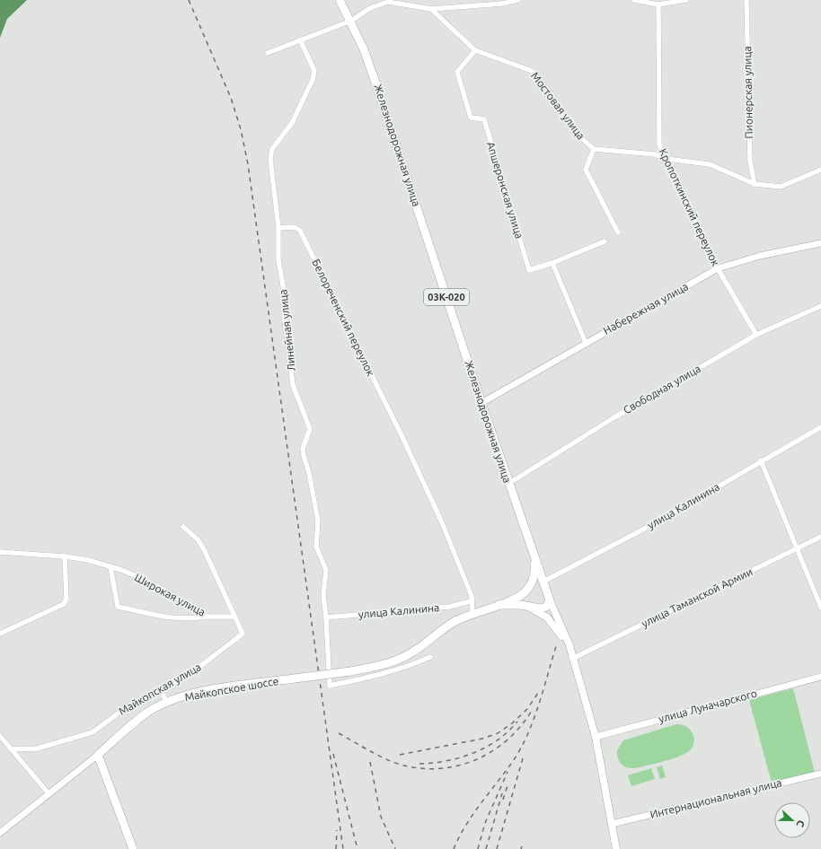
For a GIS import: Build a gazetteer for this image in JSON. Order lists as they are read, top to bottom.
{
  "streets": {
    "main road": ["Железнодорожная улица", "03К-020", "Майкопское шоссе"],
    "street": [
      "Пионерская улица",
      "Мостовая улица",
      "Апшеронская улица",
      "Кропоткинский переулок",
      "Набережная улица",
      "Белореченский переулок",
      "Линейная улица",
      "Свободная улица",
      "улица Калинина",
      "Широкая улица",
      "улица Таманской Армии",
      "Майкопская улица",
      "улица Луначарского",
      "Интернациональная улица"
    ]
  },
  "crossings": [
    ["Пионерская улица", "Мостовая улица"],
    ["Мостовая улица", "Апшеронская улица"],
    ["Мостовая улица", "Кропоткинский переулок"],
    ["Железнодорожная улица", "Набережная улица"],
    ["Железнодорожная улица", "Свободная улица"],
    ["Железнодорожная улица", "улица Калинина"],
    ["Железнодорожная улица", "улица Таманской Армии"],
    ["Железнодорожная улица", "улица Луначарского"],
    ["Железнодорожная улица", "Интернациональная улица"],
    ["Кропоткинский переулок", "Набережная улица"],
    ["Кропоткинский переулок", "Свободная улица"],
    ["Белореченский переулок", "Линейная улица"],
    ["Белореченский переулок", "улица Калинина"],
    ["Белореченский переулок", "Майкопское шоссе"],
    ["Линейная улица", "улица Калинина"],
    ["Широкая улица", "Майкопская улица"]
  ],
  "north": "right"
}
